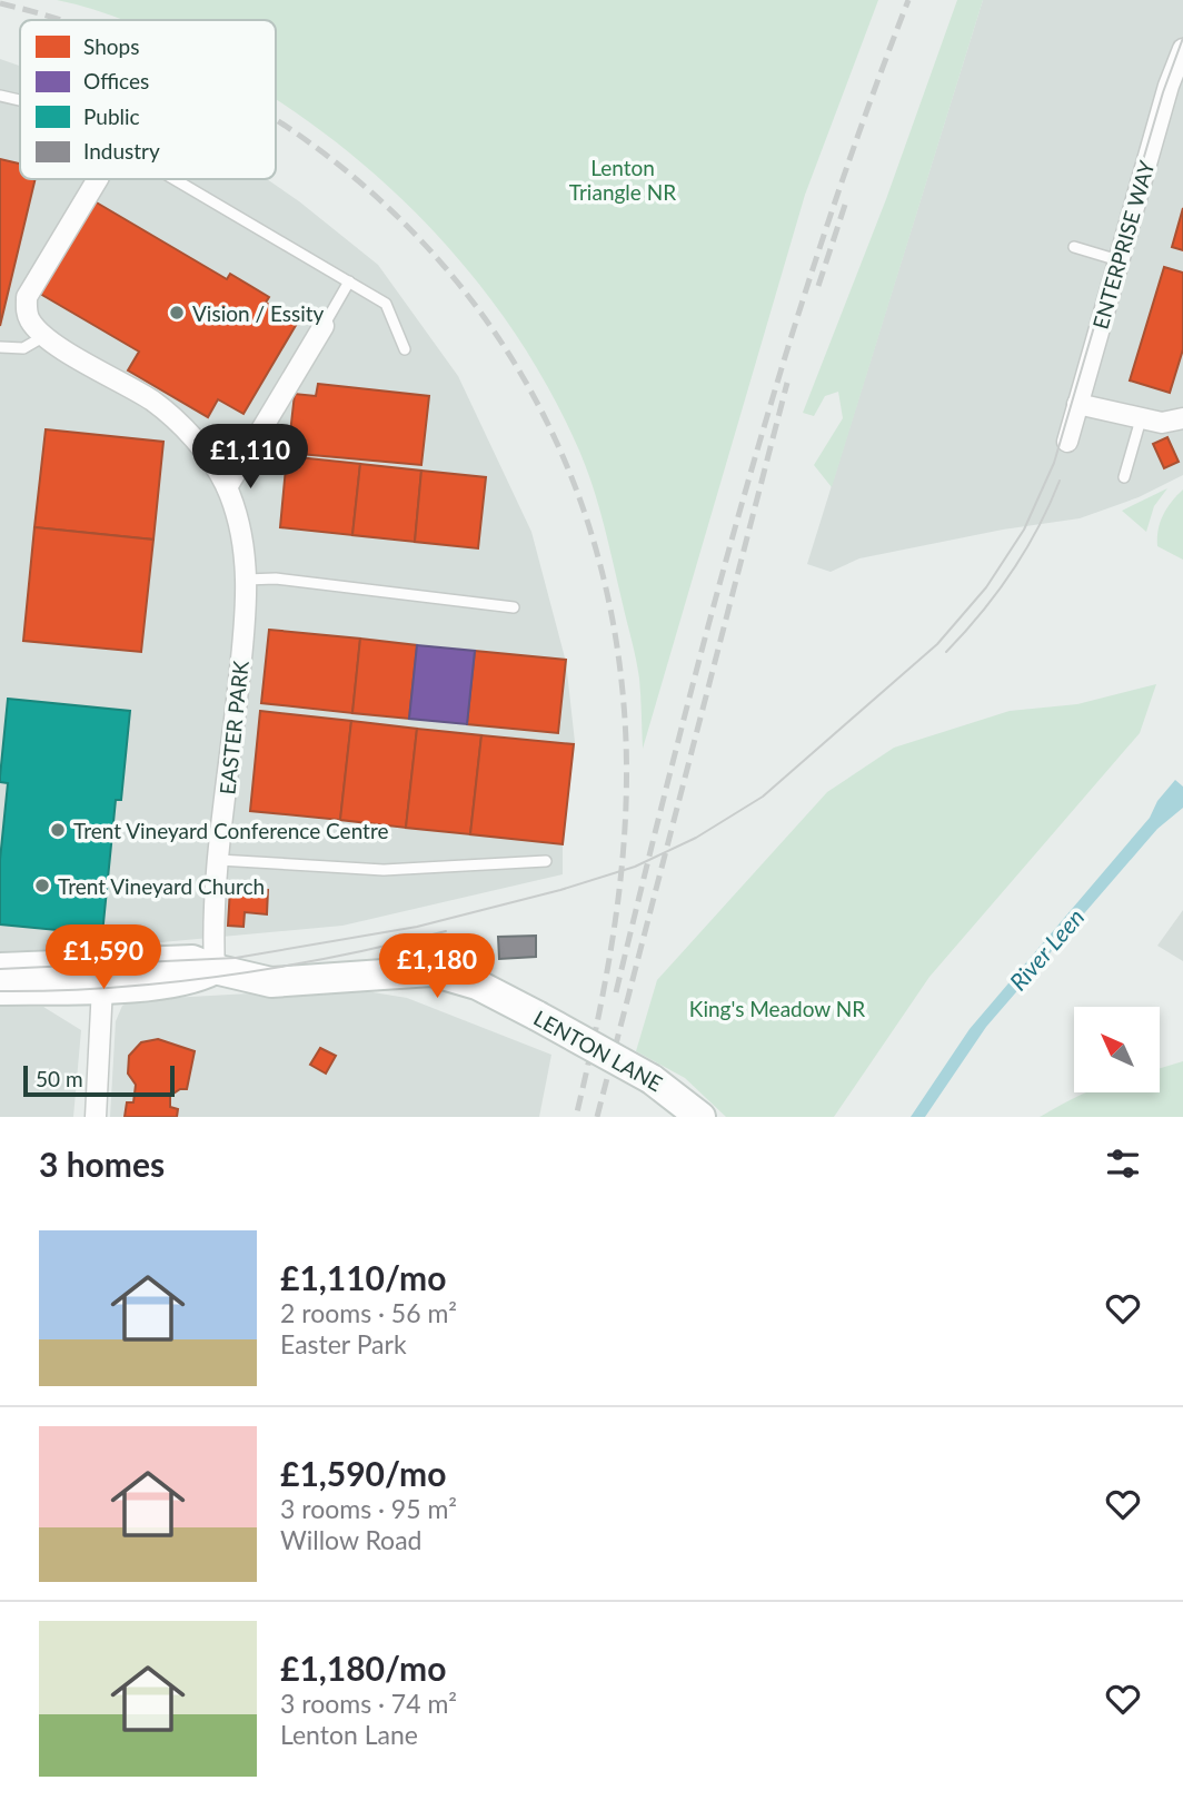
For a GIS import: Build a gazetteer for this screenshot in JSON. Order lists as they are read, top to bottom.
{
  "streets": {
    "street": ["ENTERPRISE WAY", "EASTER PARK", "LENTON LANE"]
  },
  "crossings": [
    ["EASTER PARK", "LENTON LANE"]
  ],
  "water": ["River Leen"],
  "parks": ["Lenton Triangle NR", "King's Meadow NR"],
  "places": ["Vision / Essity", "Trent Vineyard Conference Centre", "Trent Vineyard Church"],
  "legend": [
    "Shops",
    "Offices",
    "Public",
    "Industry"
  ],
  "scale_bar": "50 m",
  "north": "top left",
  "page": {
    "price": ["£1,110", "£1,590", "£1,180"],
    "scale": "50 m",
    "heading": "3 homes",
    "list": [
      {
        "name": "£1,110/mo",
        "note": "2 rooms · 56 m² · Easter Park"
      },
      {
        "name": "£1,590/mo",
        "note": "3 rooms · 95 m² · Willow Road"
      },
      {
        "name": "£1,180/mo",
        "note": "3 rooms · 74 m² · Lenton Lane"
      }
    ]
  }
}
